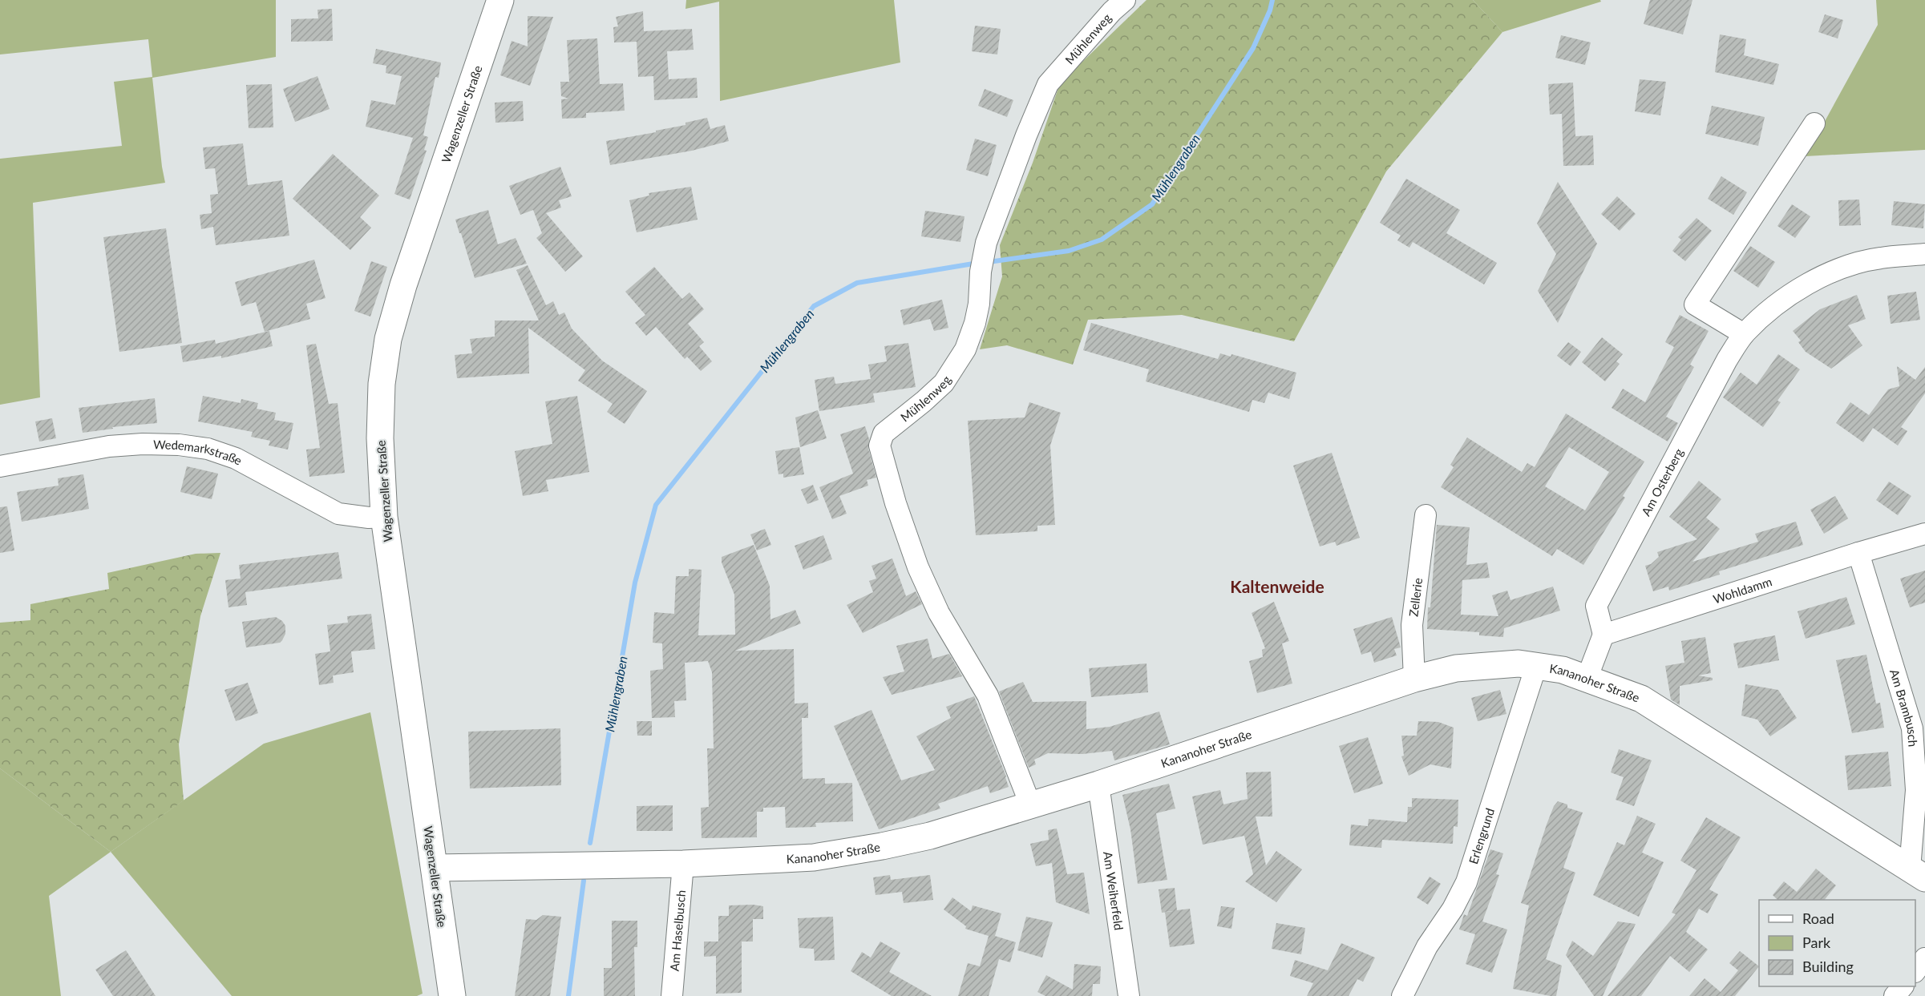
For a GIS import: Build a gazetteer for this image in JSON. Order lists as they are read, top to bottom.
{
  "streets": {
    "street": [
      "Mühlenweg",
      "Wagenzeller Straße",
      "Wedemarkstraße",
      "Am Osterberg",
      "Wohldamm",
      "Zellerie",
      "Kananoher Straße",
      "Am Brambusch",
      "Erlengrund",
      "Am Weiherfeld",
      "Am Haselbusch"
    ]
  },
  "crossings": [
    ["Mühlenweg", "Kananoher Straße"],
    ["Wagenzeller Straße", "Wedemarkstraße"],
    ["Wagenzeller Straße", "Kananoher Straße"],
    ["Am Osterberg", "Wohldamm"],
    ["Wohldamm", "Am Brambusch"],
    ["Zellerie", "Kananoher Straße"],
    ["Kananoher Straße", "Am Brambusch"],
    ["Kananoher Straße", "Erlengrund"],
    ["Kananoher Straße", "Am Weiherfeld"],
    ["Kananoher Straße", "Am Haselbusch"]
  ],
  "districts": ["Kaltenweide"],
  "water": ["Mühlengraben"],
  "legend": ["Road", "Park", "Building"]
}
